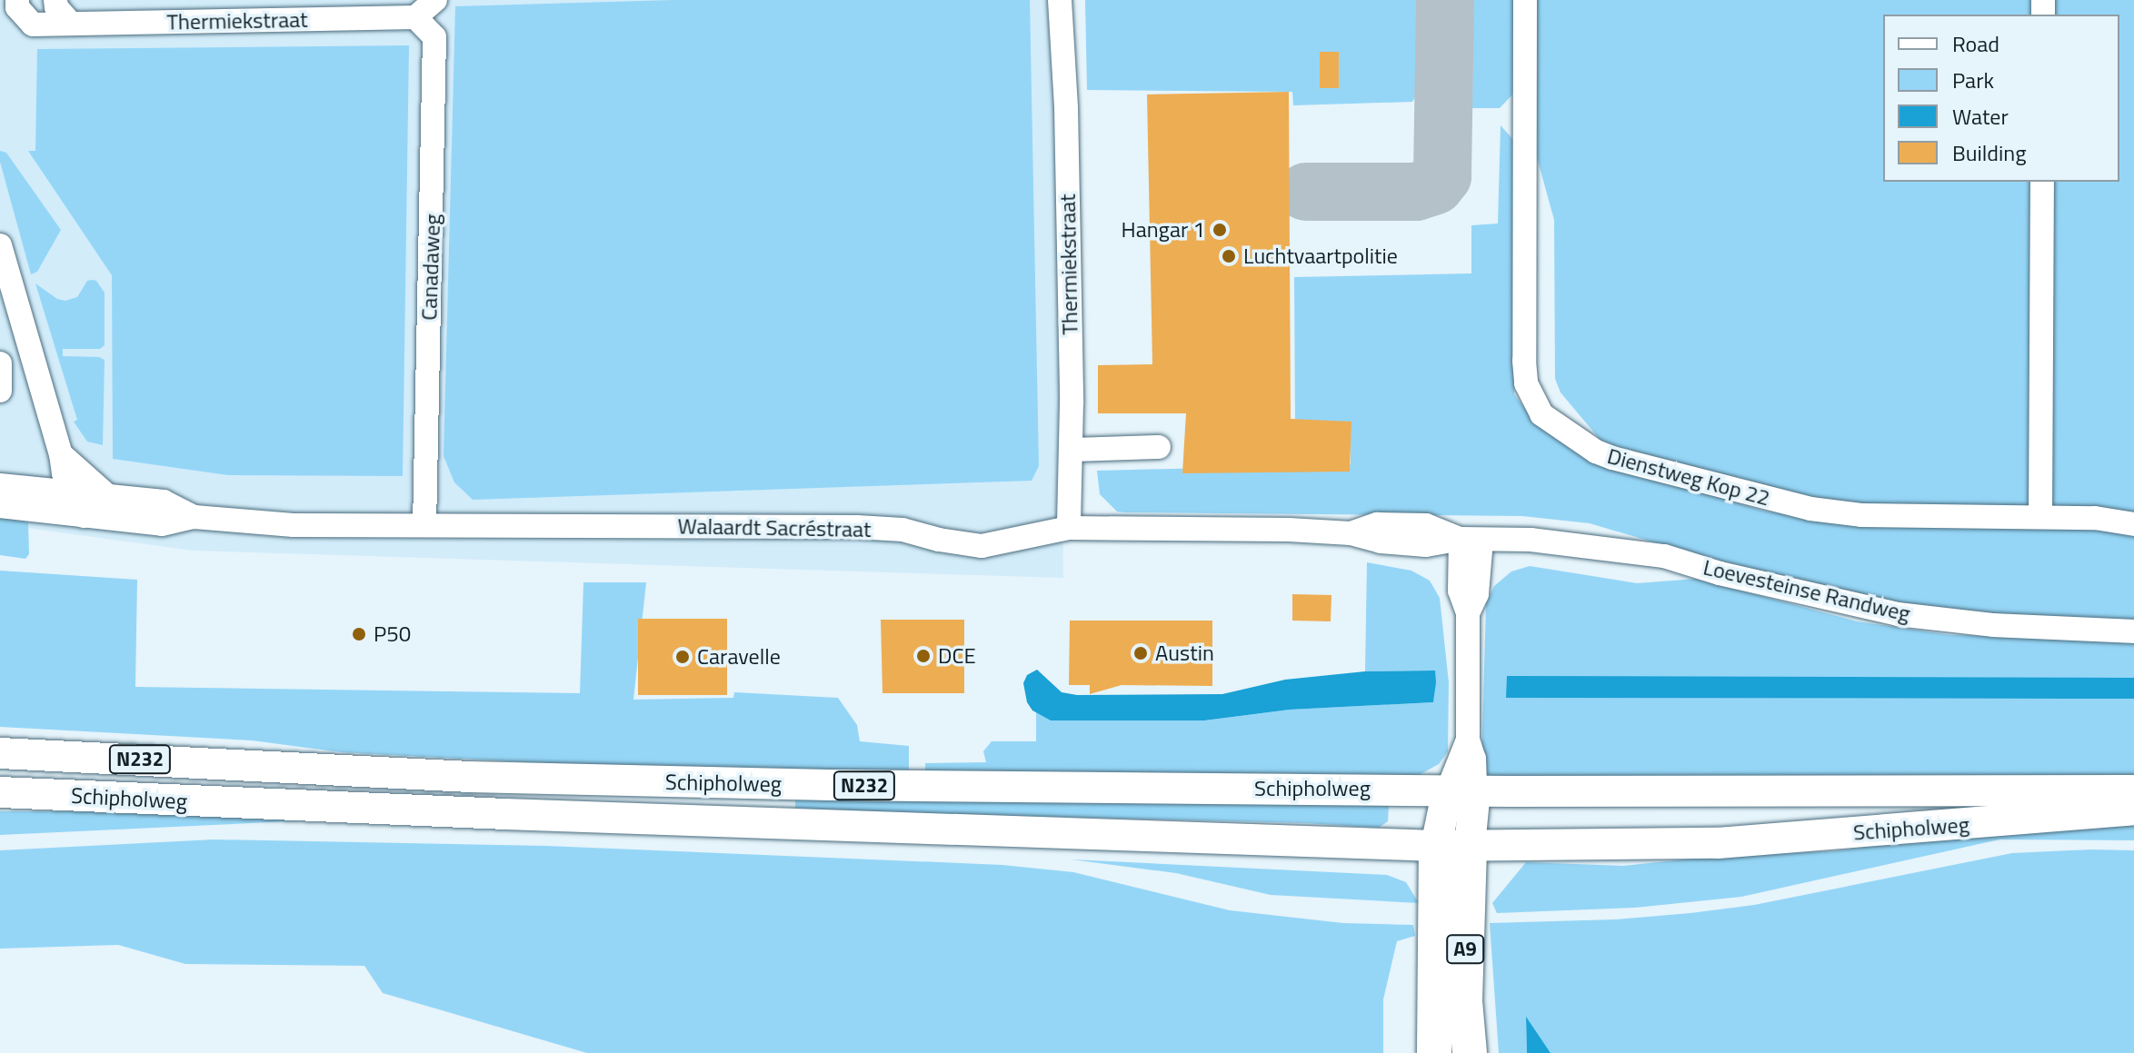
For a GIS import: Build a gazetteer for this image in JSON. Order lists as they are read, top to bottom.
{
  "streets": {
    "highway": ["A9"],
    "main road": ["N232", "Schipholweg"],
    "street": [
      "Thermiekstraat",
      "Canadaweg",
      "Dienstweg Kop 22",
      "Walaardt Sacréstraat",
      "Loevesteinse Randweg"
    ]
  },
  "crossings": [
    ["Thermiekstraat", "Canadaweg"],
    ["Thermiekstraat", "Walaardt Sacréstraat"],
    ["Canadaweg", "Walaardt Sacréstraat"],
    ["Walaardt Sacréstraat", "Loevesteinse Randweg"],
    ["Schipholweg", "A9"]
  ],
  "places": [
    "Hangar 1",
    "Luchtvaartpolitie",
    "P50",
    "Austin",
    "DCE",
    "Caravelle"
  ],
  "legend": [
    "Road",
    "Park",
    "Water",
    "Building"
  ]
}
